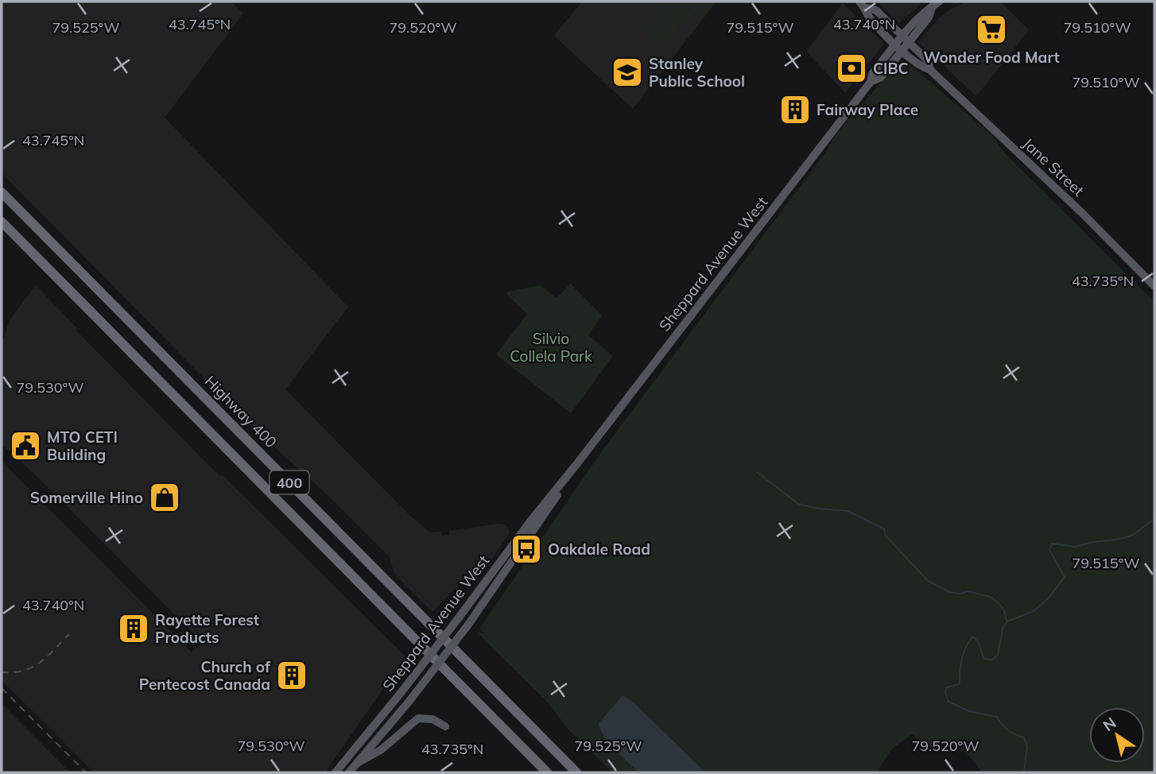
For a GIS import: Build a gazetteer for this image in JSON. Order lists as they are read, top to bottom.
{
  "streets": {
    "highway": ["Highway 400", "400"],
    "main road": ["Jane Street", "Sheppard Avenue West"]
  },
  "crossings": [
    ["Jane Street", "Sheppard Avenue West"]
  ],
  "parks": ["Silvio Collela Park"],
  "places": {
    "supermarket": ["Wonder Food Mart"],
    "bank": ["CIBC"],
    "school or university": ["Stanley Public School"],
    "building": ["Fairway Place", "Rayette Forest Products", "Church of Pentecost Canada"],
    "public building": ["MTO CETI Building"],
    "shop": ["Somerville Hino"],
    "bus stop": ["Oakdale Road"]
  },
  "north": "top left",
  "coordinates": [
    "43.745°N",
    "43.740°N",
    "79.510°W",
    "79.525°W",
    "79.520°W",
    "79.515°W",
    "43.735°N",
    "79.530°W"
  ]
}
